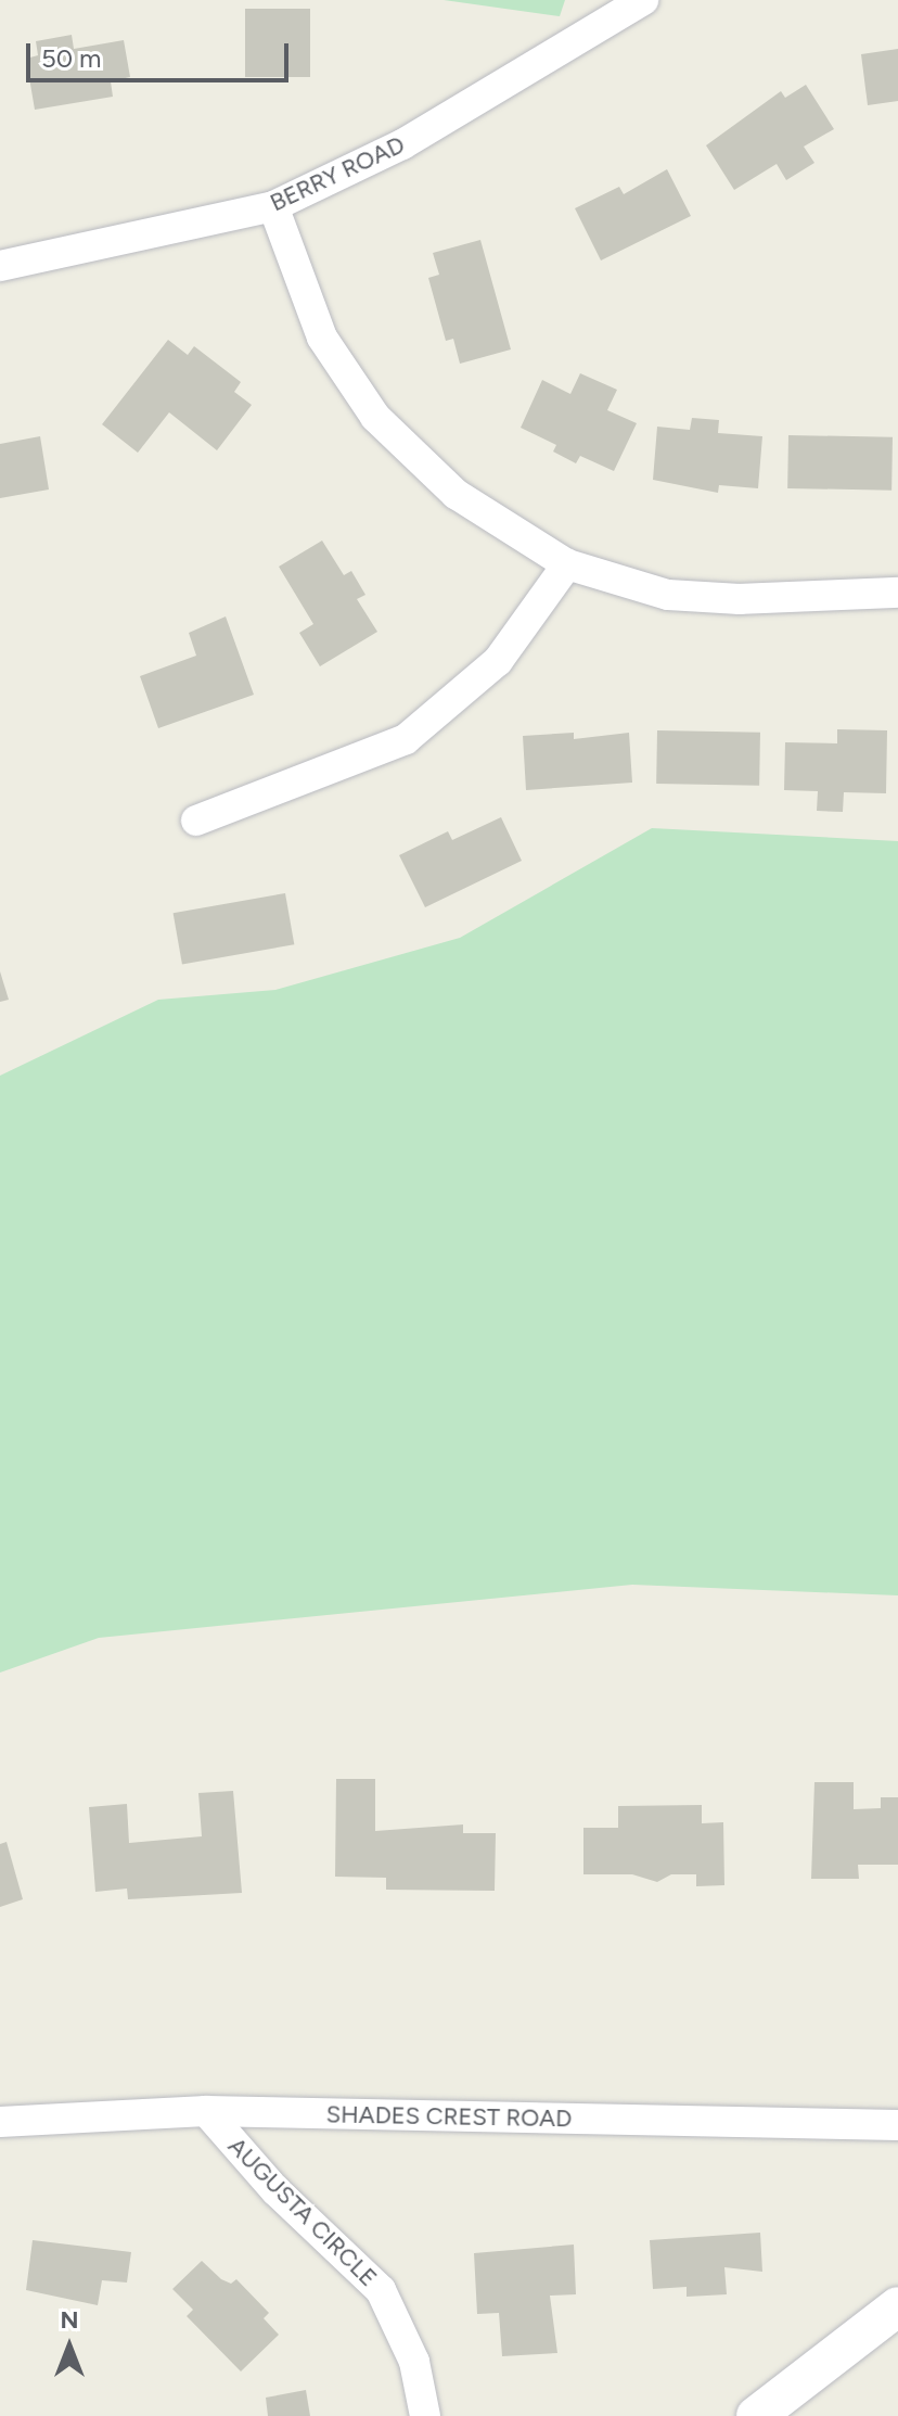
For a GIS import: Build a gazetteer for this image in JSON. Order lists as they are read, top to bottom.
{
  "streets": {
    "street": ["BERRY ROAD", "SHADES CREST ROAD", "AUGUSTA CIRCLE"]
  },
  "crossings": [
    ["SHADES CREST ROAD", "AUGUSTA CIRCLE"]
  ],
  "scale_bar": "50 m",
  "north": "top"
}
